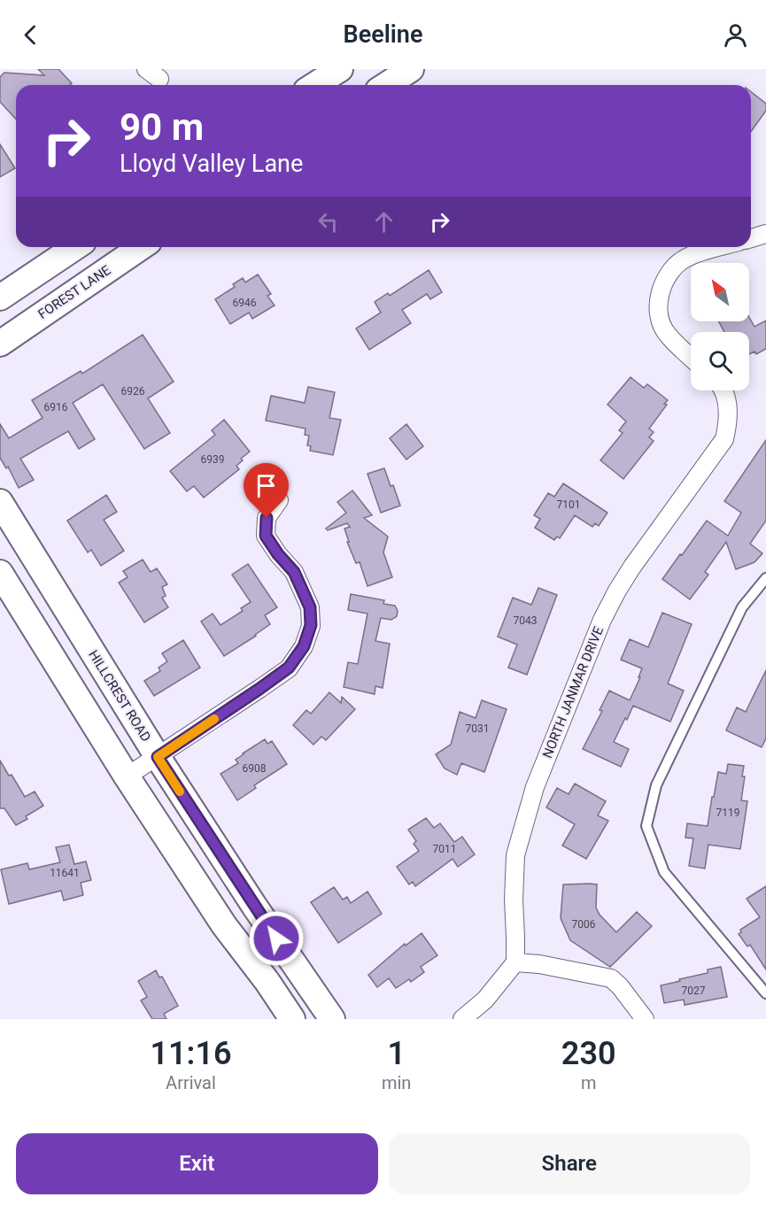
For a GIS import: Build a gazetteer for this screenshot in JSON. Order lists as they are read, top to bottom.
{
  "streets": {
    "main road": ["FOREST LANE", "HILLCREST ROAD"],
    "street": ["NORTH JANMAR DRIVE"]
  },
  "house_numbers": [
    "6946",
    "6926",
    "6916",
    "6939",
    "7101",
    "7043",
    "7031",
    "6908",
    "7119",
    "7011",
    "11641",
    "7006",
    "7027"
  ],
  "north": "top left",
  "page": {
    "header": "Beeline",
    "turn": ["90 m", "Lloyd Valley Lane"],
    "eta": [
      "11:16",
      "Arrival",
      "1",
      "min",
      "230",
      "m"
    ],
    "buttons": ["Exit", "Share"]
  }
}
